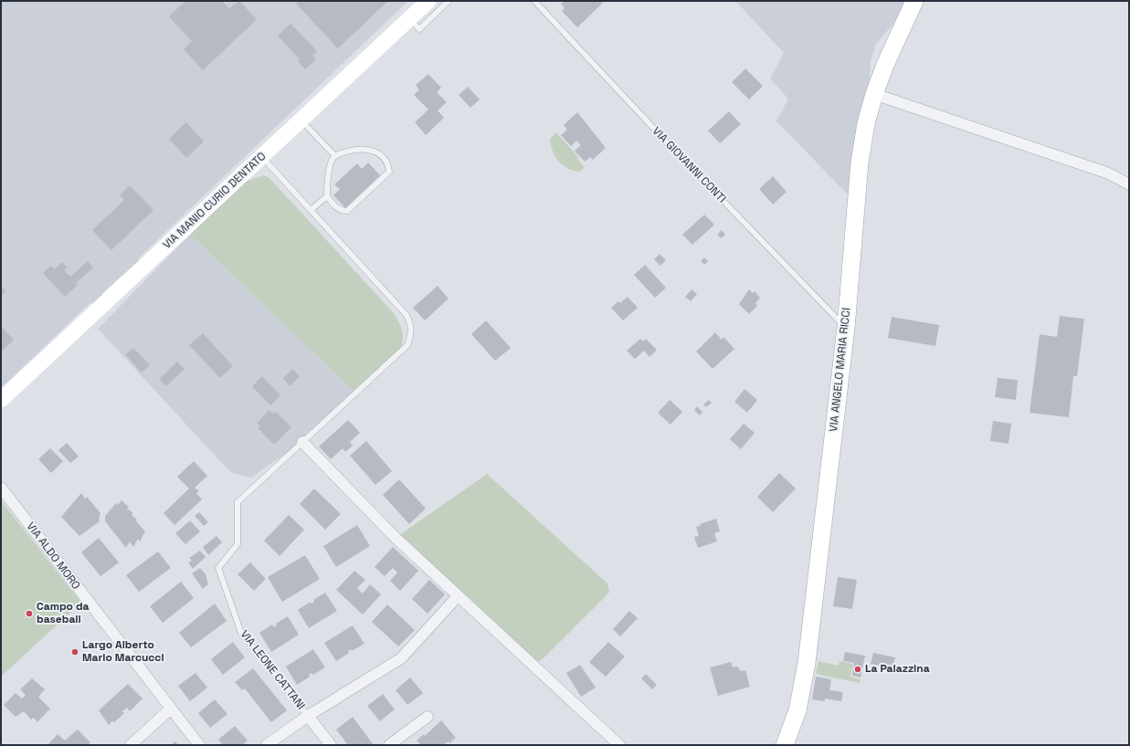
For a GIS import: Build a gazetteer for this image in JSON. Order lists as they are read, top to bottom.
{
  "streets": {
    "main road": ["VIA MANIO CURIO DENTATO", "VIA ANGELO MARIA RICCI"],
    "street": ["VIA ALDO MORO", "VIA LEONE CATTANI"],
    "lane": ["VIA GIOVANNI CONTI"]
  },
  "crossings": [
    ["VIA GIOVANNI CONTI", "VIA ANGELO MARIA RICCI"]
  ],
  "places": ["Campo da baseball", "Largo Alberto Mario Marcucci", "La Palazzina"]
}
